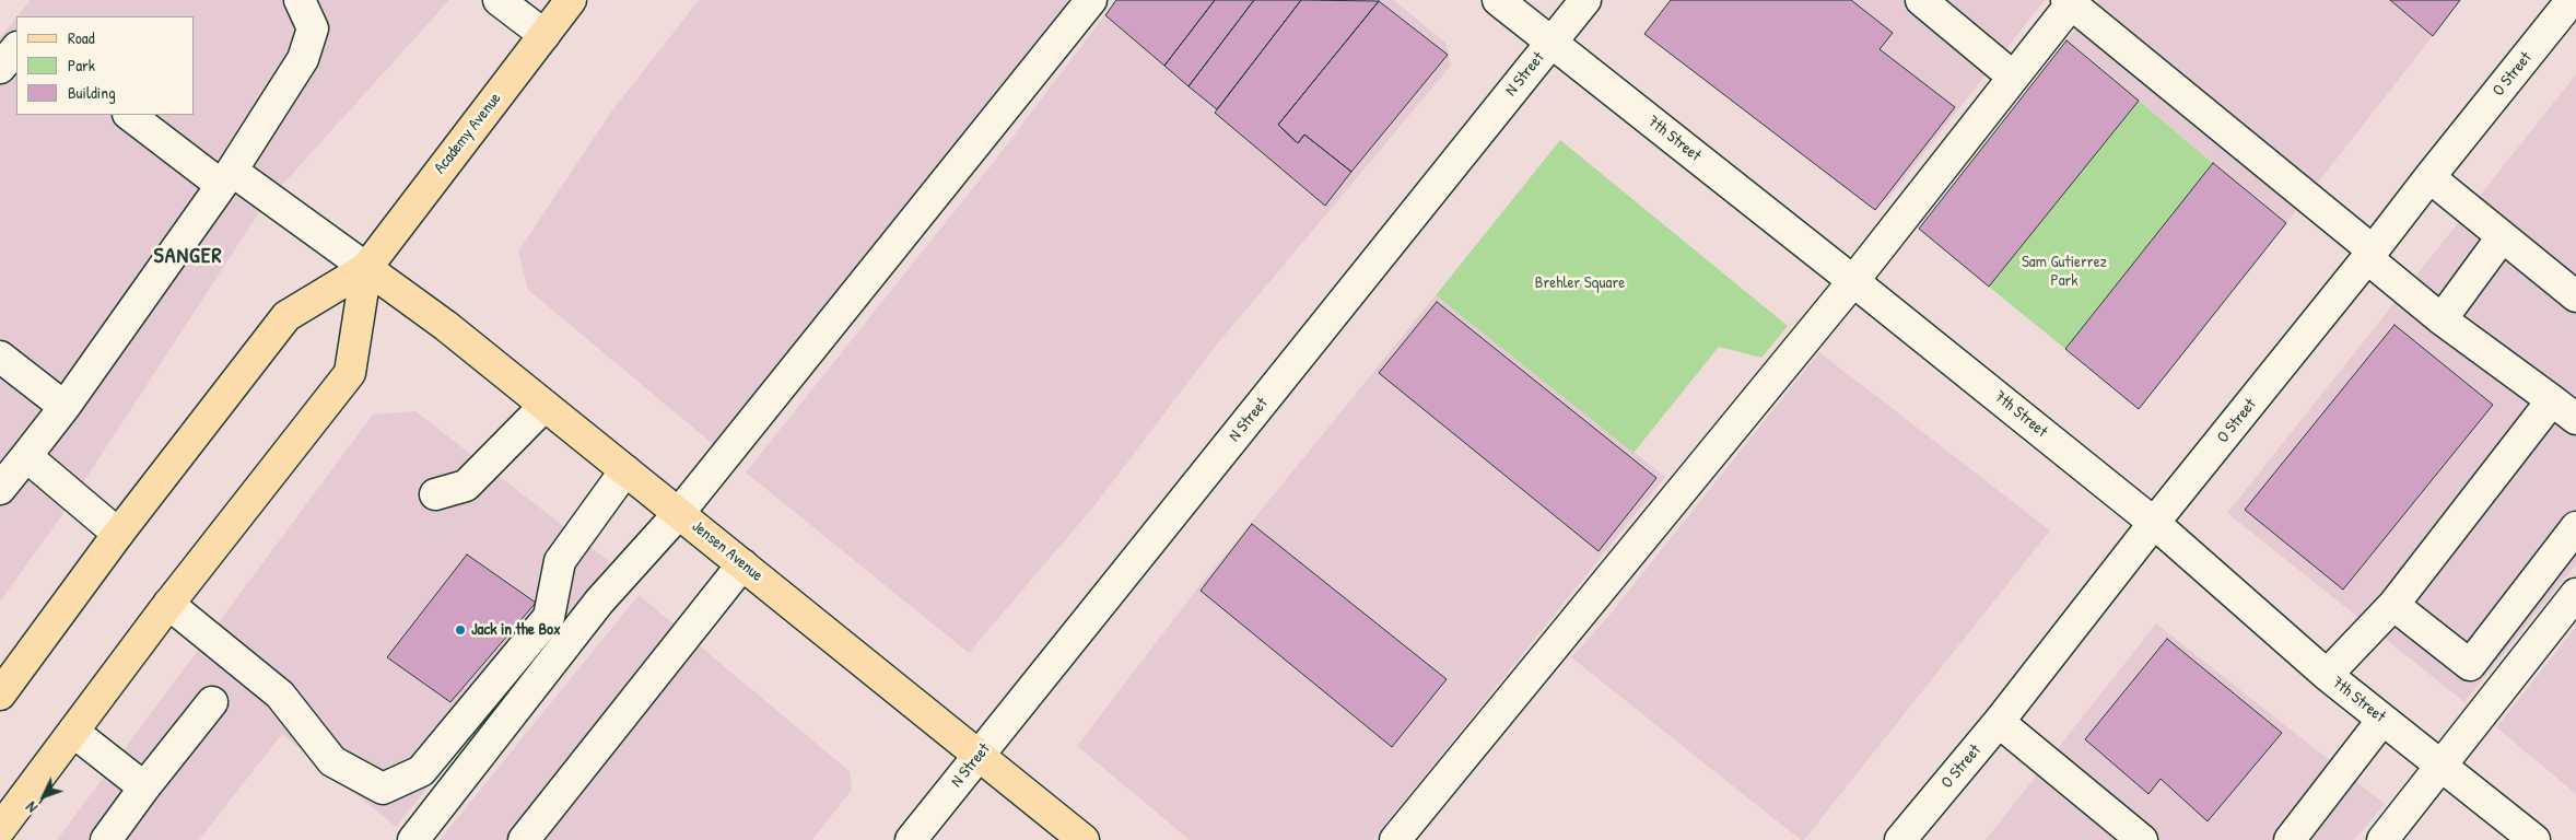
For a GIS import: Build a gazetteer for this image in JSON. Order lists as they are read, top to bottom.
{
  "streets": {
    "main road": ["Academy Avenue", "Jensen Avenue"],
    "street": ["N Street", "O Street", "7th Street"]
  },
  "crossings": [
    ["N Street", "7th Street"],
    ["N Street", "Jensen Avenue"],
    ["O Street", "7th Street"],
    ["Academy Avenue", "Jensen Avenue"]
  ],
  "districts": ["SANGER"],
  "parks": ["Sam Gutierrez Park", "Brehler Square"],
  "places": ["Jack in the Box"],
  "legend": ["Road", "Park", "Building"],
  "north": "bottom left"
}
